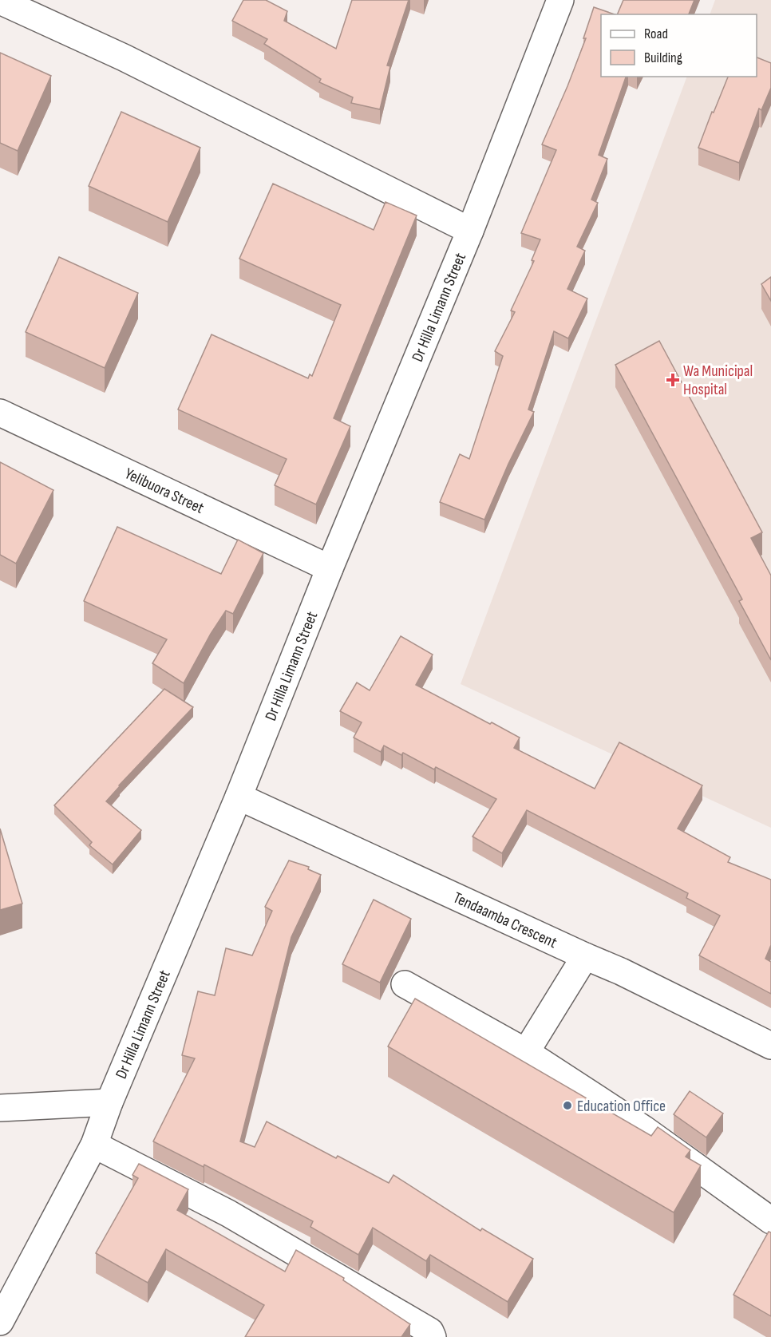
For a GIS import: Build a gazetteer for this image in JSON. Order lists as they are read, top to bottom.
{
  "streets": {
    "main road": ["Dr Hilla Limann Street", "Yelibuora Street", "Tendaamba Crescent"]
  },
  "crossings": [
    ["Dr Hilla Limann Street", "Yelibuora Street"],
    ["Dr Hilla Limann Street", "Tendaamba Crescent"]
  ],
  "places": {
    "health": ["Wa Municipal Hospital"],
    "other": ["Education Office"]
  },
  "legend": ["Road", "Building"]
}
